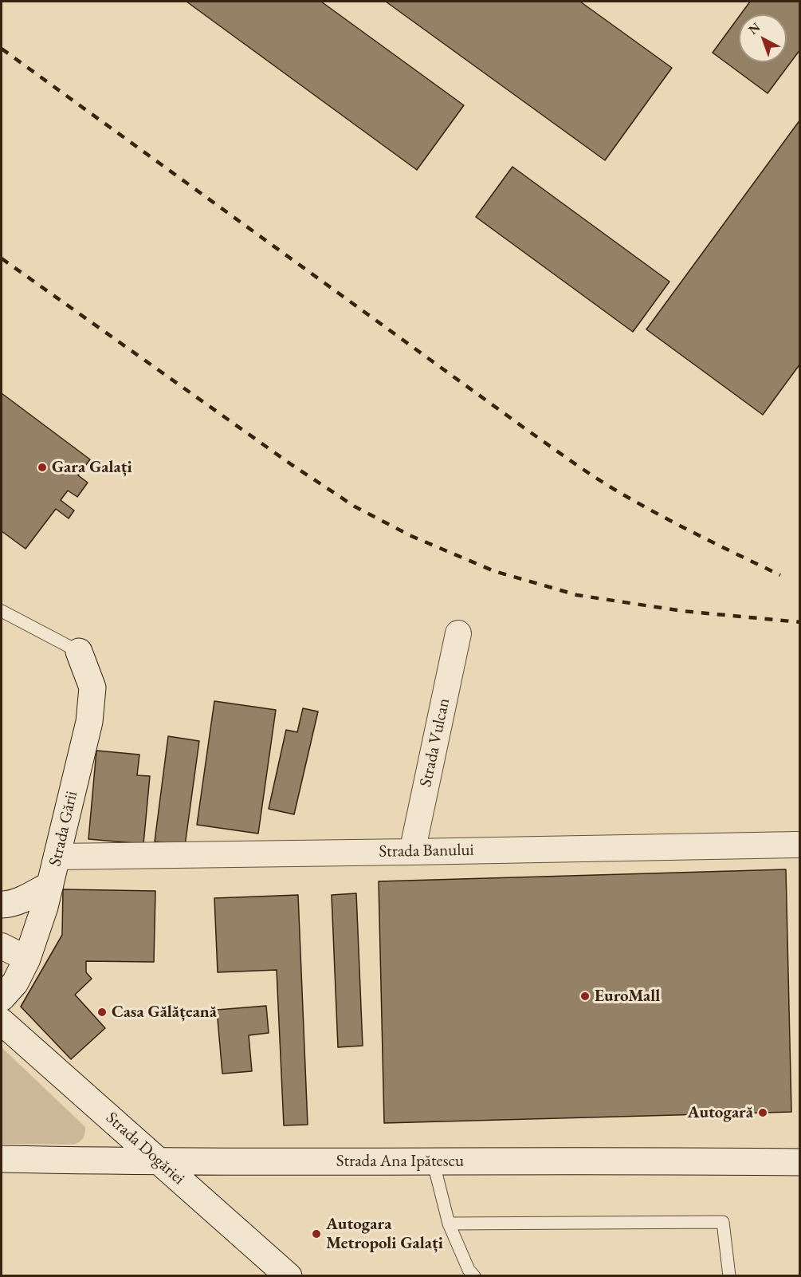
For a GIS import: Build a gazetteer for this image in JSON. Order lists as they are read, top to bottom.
{
  "streets": {
    "main road": ["Strada Gării", "Strada Dogăriei", "Strada Ana Ipătescu"],
    "street": ["Strada Vulcan", "Strada Banului"]
  },
  "crossings": [
    ["Strada Vulcan", "Strada Banului"],
    ["Strada Gării", "Strada Banului"],
    ["Strada Dogăriei", "Strada Ana Ipătescu"]
  ],
  "places": [
    "Gara Galați",
    "EuroMall",
    "Casa Gălățeană",
    "Autogară",
    "Autogara Metropoli Galați"
  ],
  "north": "top left"
}
